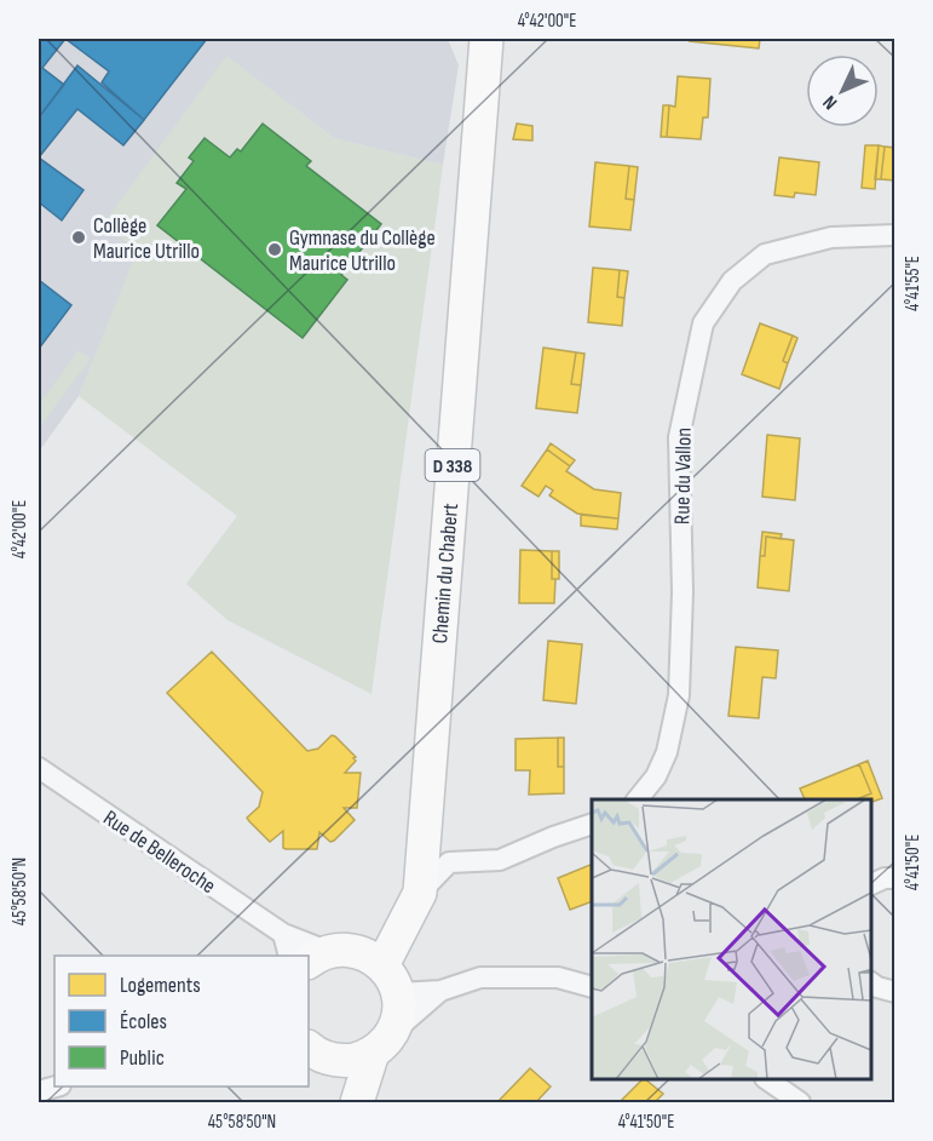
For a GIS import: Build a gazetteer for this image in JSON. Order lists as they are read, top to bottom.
{
  "streets": {
    "main road": ["D 338", "Chemin du Chabert"],
    "street": ["Rue du Vallon", "Rue de Belleroche"]
  },
  "crossings": [
    ["Chemin du Chabert", "Rue de Belleroche"]
  ],
  "places": ["Collège Maurice Utrillo", "Gymnase du Collège Maurice Utrillo"],
  "legend": ["Logements", "Écoles", "Public"],
  "north": "bottom left",
  "coordinates": [
    "4°42'00\"E",
    "4°41'55\"E",
    "4°41'50\"E",
    "45°58'50\"N"
  ]
}
